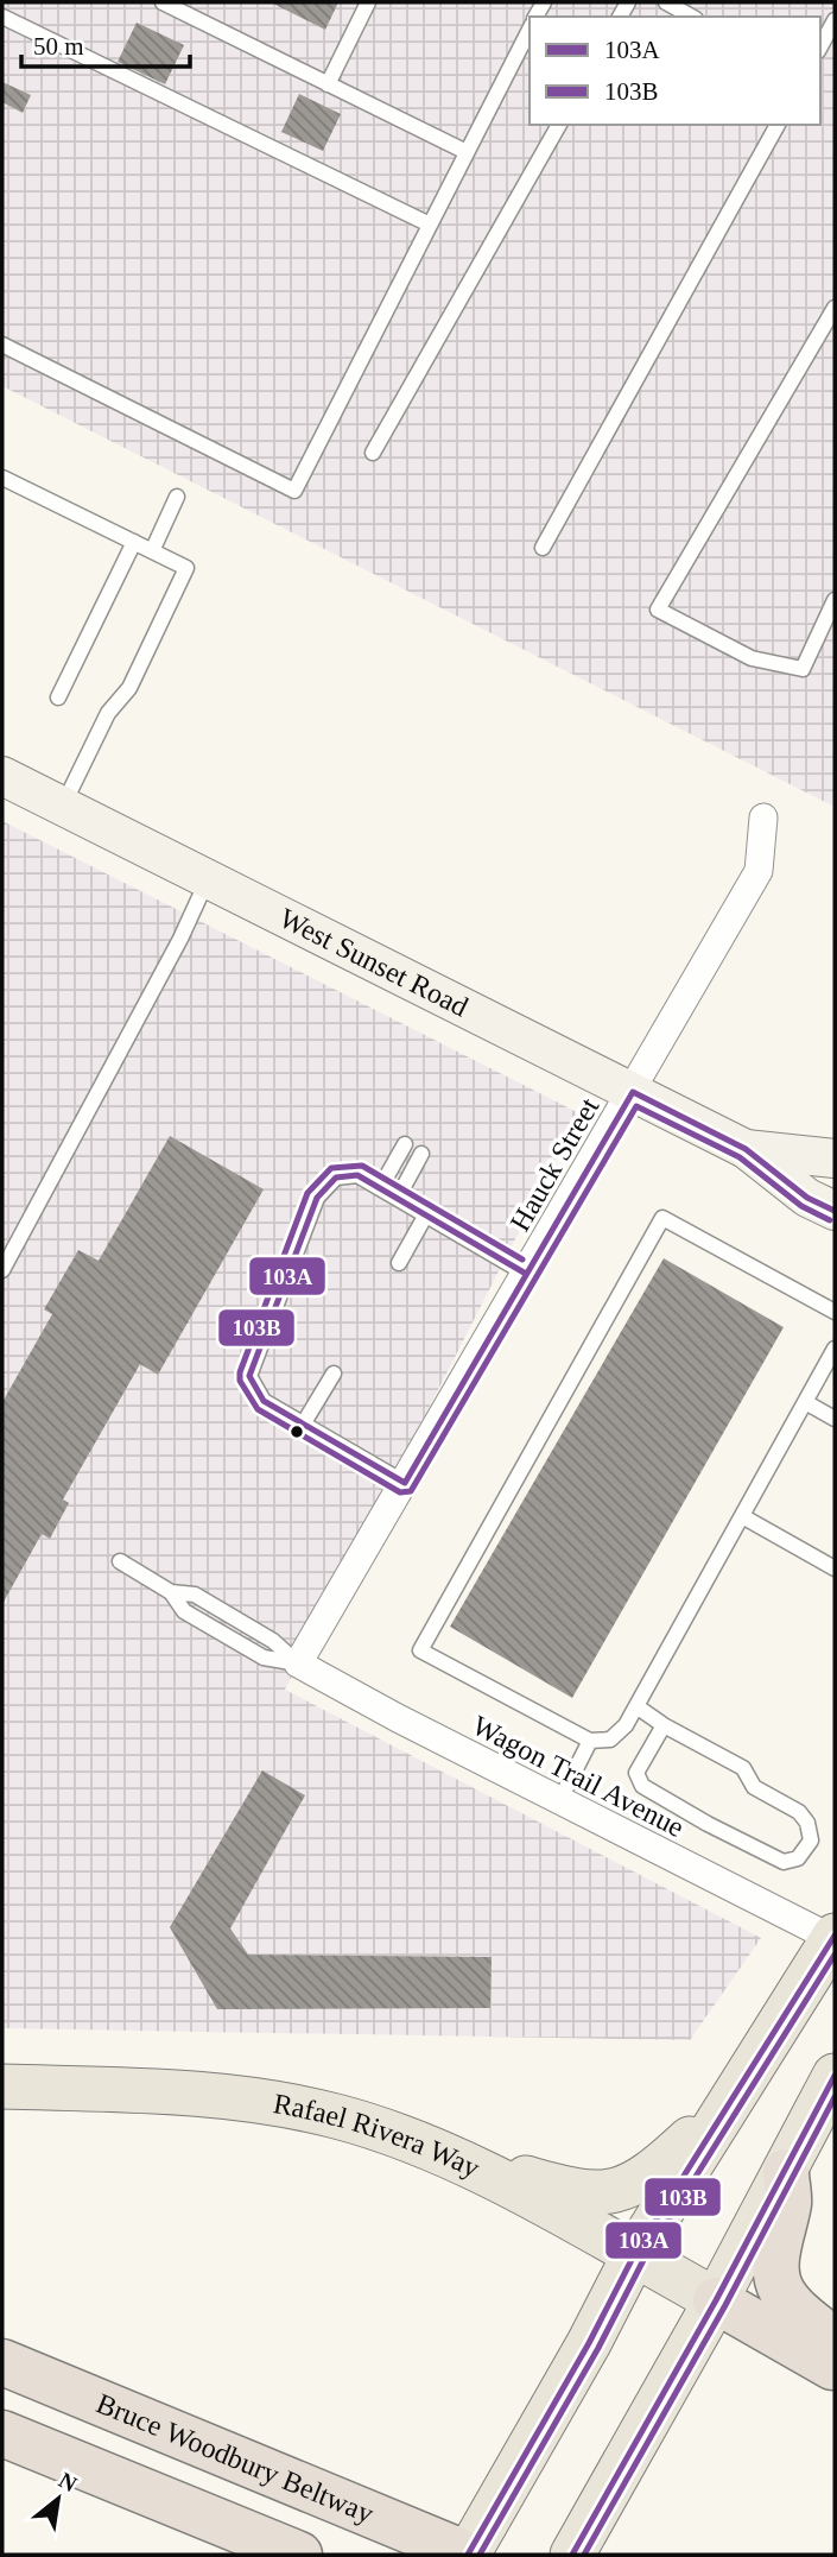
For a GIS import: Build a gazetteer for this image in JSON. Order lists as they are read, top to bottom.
{
  "streets": {
    "highway": ["Bruce Woodbury Beltway"],
    "main road": ["West Sunset Road", "Rafael Rivera Way"],
    "street": ["Hauck Street", "Wagon Trail Avenue"]
  },
  "crossings": [
    ["West Sunset Road", "Hauck Street"],
    ["Hauck Street", "Wagon Trail Avenue"]
  ],
  "lines": ["transit line 103A", "transit line 103B"],
  "legend": ["103A", "103B"],
  "scale_bar": "50 m",
  "north": "top right"
}
